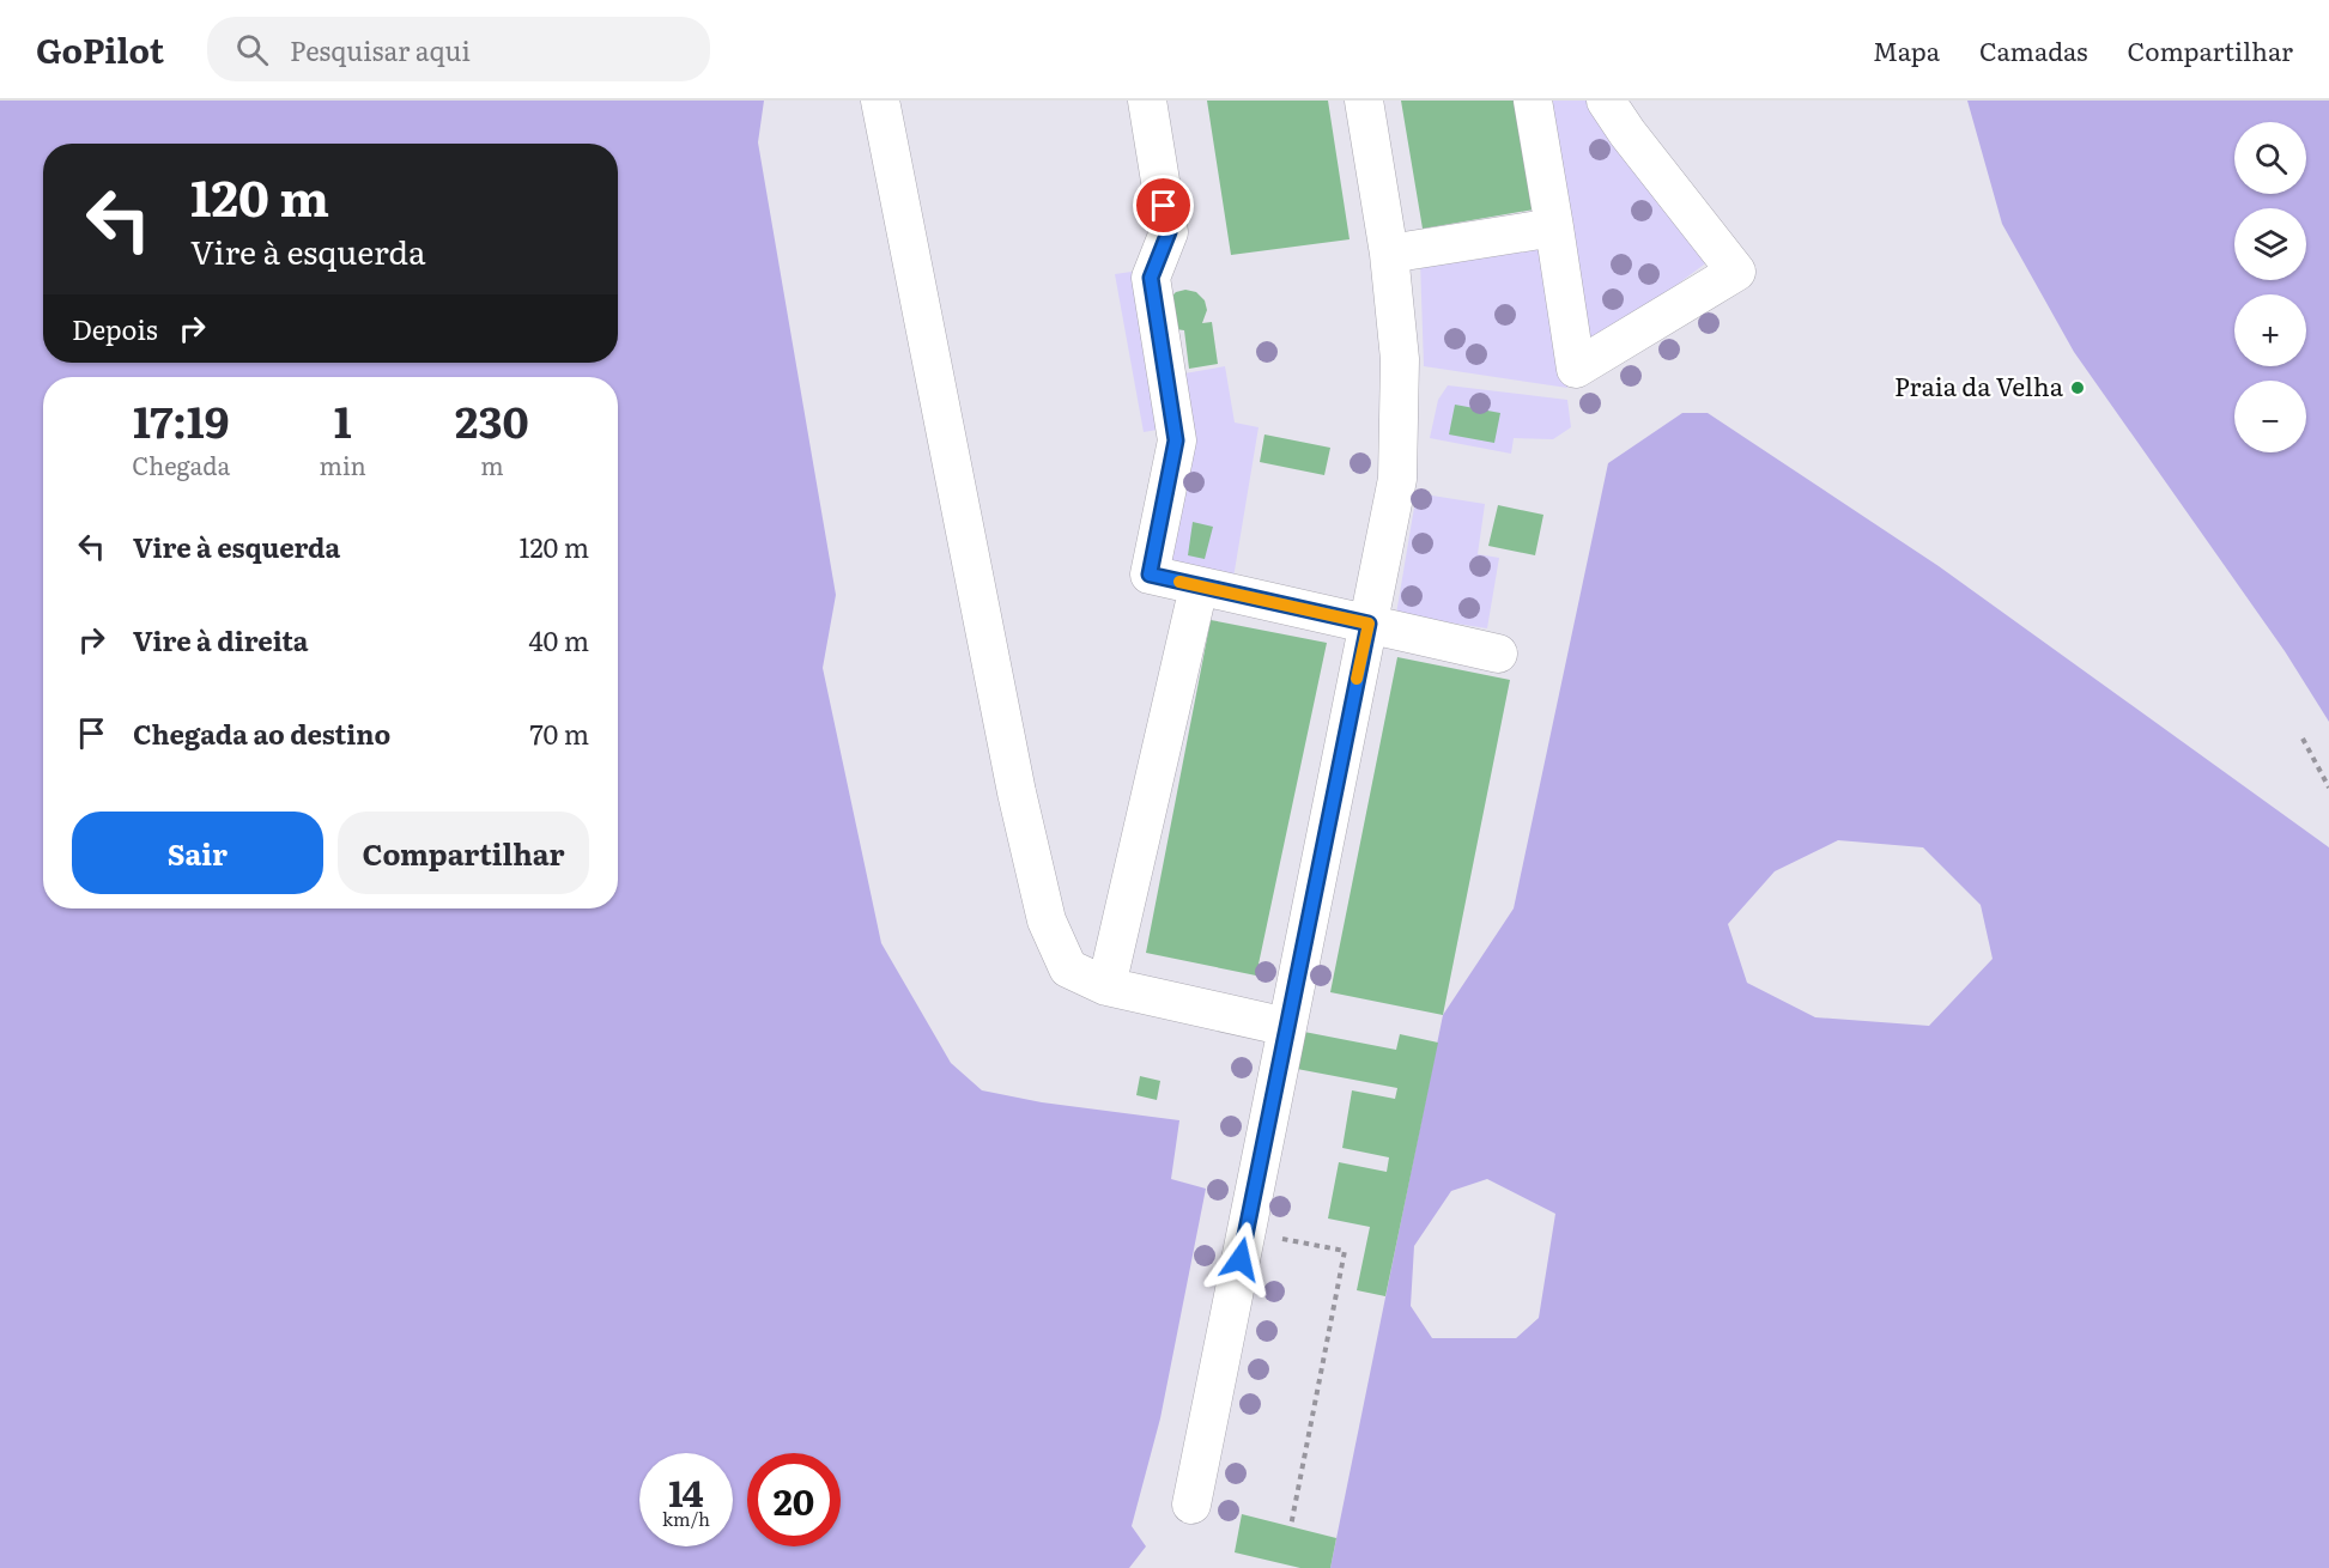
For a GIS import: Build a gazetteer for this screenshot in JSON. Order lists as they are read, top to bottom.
{
  "places": ["Praia da Velha"],
  "page": {
    "header": "GoPilot",
    "search": "Pesquisar aqui",
    "nav": ["Mapa", "Camadas", "Compartilhar"],
    "map_buttons": ["+", "−"],
    "turn": ["120 m", "Vire à esquerda"],
    "then": "Depois",
    "eta": [
      "17:19",
      "Chegada",
      "1",
      "min",
      "230",
      "m"
    ],
    "list": [
      {
        "name": "Vire à esquerda",
        "value": "120 m"
      },
      {
        "name": "Vire à direita",
        "value": "40 m"
      },
      {
        "name": "Chegada ao destino",
        "value": "70 m"
      }
    ],
    "buttons": ["Sair", "Compartilhar"],
    "speed": "14 km/h",
    "limit": "20"
  }
}
